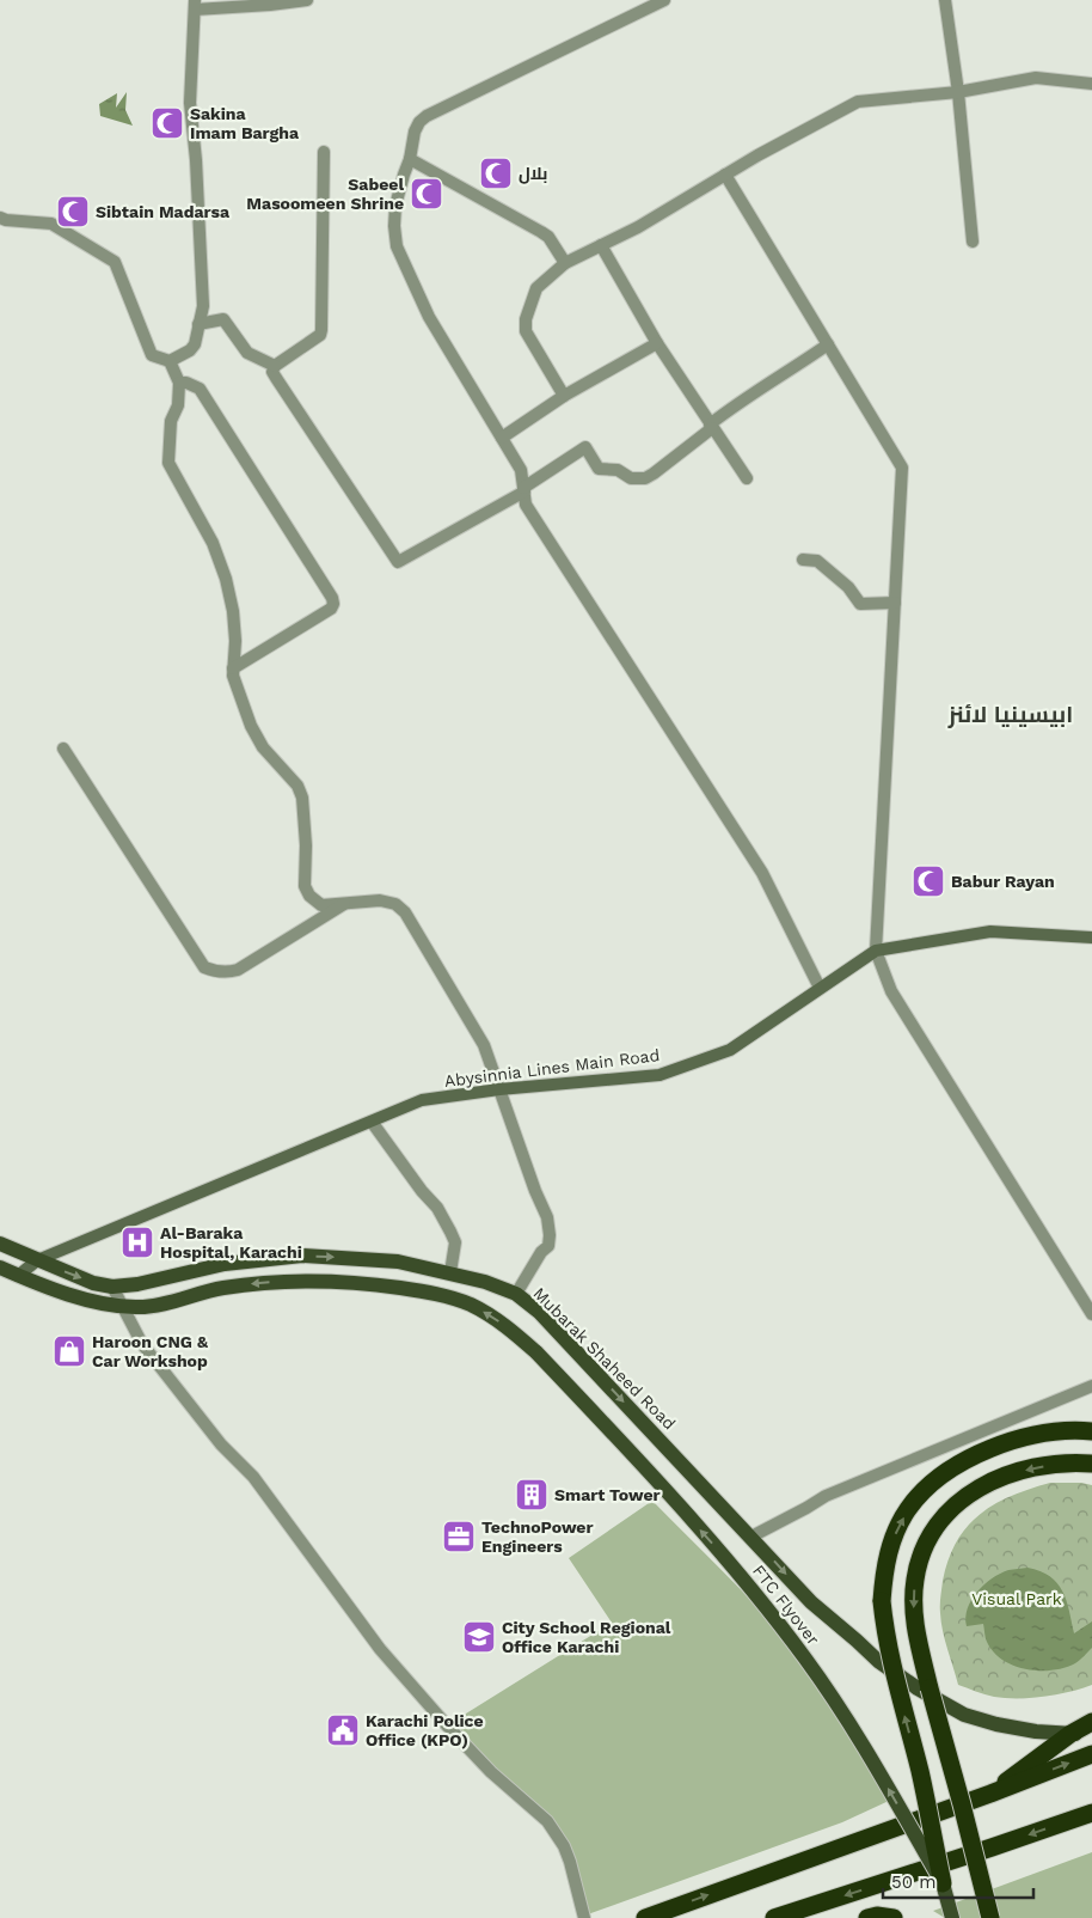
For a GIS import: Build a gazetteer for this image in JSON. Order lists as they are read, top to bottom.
{
  "streets": {
    "main road": ["Mubarak Shaheed Road", "FTC Flyover"],
    "street": ["Abysinnia Lines Main Road"]
  },
  "crossings": [
    ["Abysinnia Lines Main Road", "Mubarak Shaheed Road"]
  ],
  "one_way": ["Mubarak Shaheed Road", "FTC Flyover"],
  "districts": ["ابيسينيا لائنز"],
  "parks": ["Visual Park"],
  "places": {
    "mosque": [
      "Sakina Imam Bargha",
      "بلال",
      "Sabeel Masoomeen Shrine",
      "Sibtain Madarsa",
      "Babur Rayan"
    ],
    "hospital": ["Al-Baraka Hospital, Karachi"],
    "shop": ["Haroon CNG & Car Workshop"],
    "building": ["Smart Tower"],
    "office": ["TechnoPower Engineers"],
    "school or university": ["City School Regional Office Karachi"],
    "public building": ["Karachi Police Office (KPO)"]
  },
  "scale_bar": "50 m"
}
